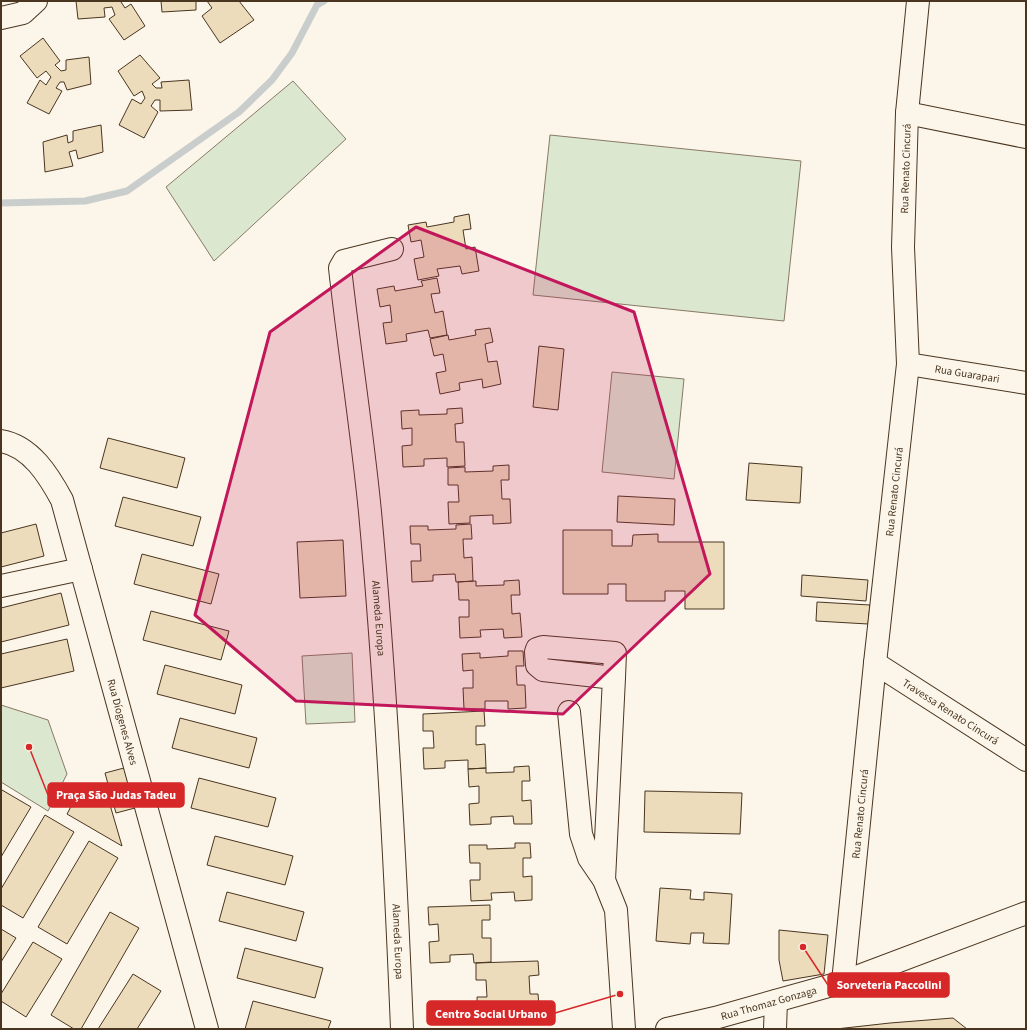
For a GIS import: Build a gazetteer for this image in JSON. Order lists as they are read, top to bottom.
{
  "streets": {
    "street": [
      "Rua Renato Cincurá",
      "Rua Guarapari",
      "Alameda Europa",
      "Travessa Renato Cincurá",
      "Rua Díogenes Alves",
      "Rua Thomaz Gonzaga"
    ]
  },
  "crossings": [
    ["Rua Renato Cincurá", "Rua Guarapari"],
    ["Rua Renato Cincurá", "Travessa Renato Cincurá"],
    ["Rua Renato Cincurá", "Rua Thomaz Gonzaga"]
  ],
  "places": ["Praça São Judas Tadeu", "Sorveteria Paccolini", "Centro Social Urbano"]
}
